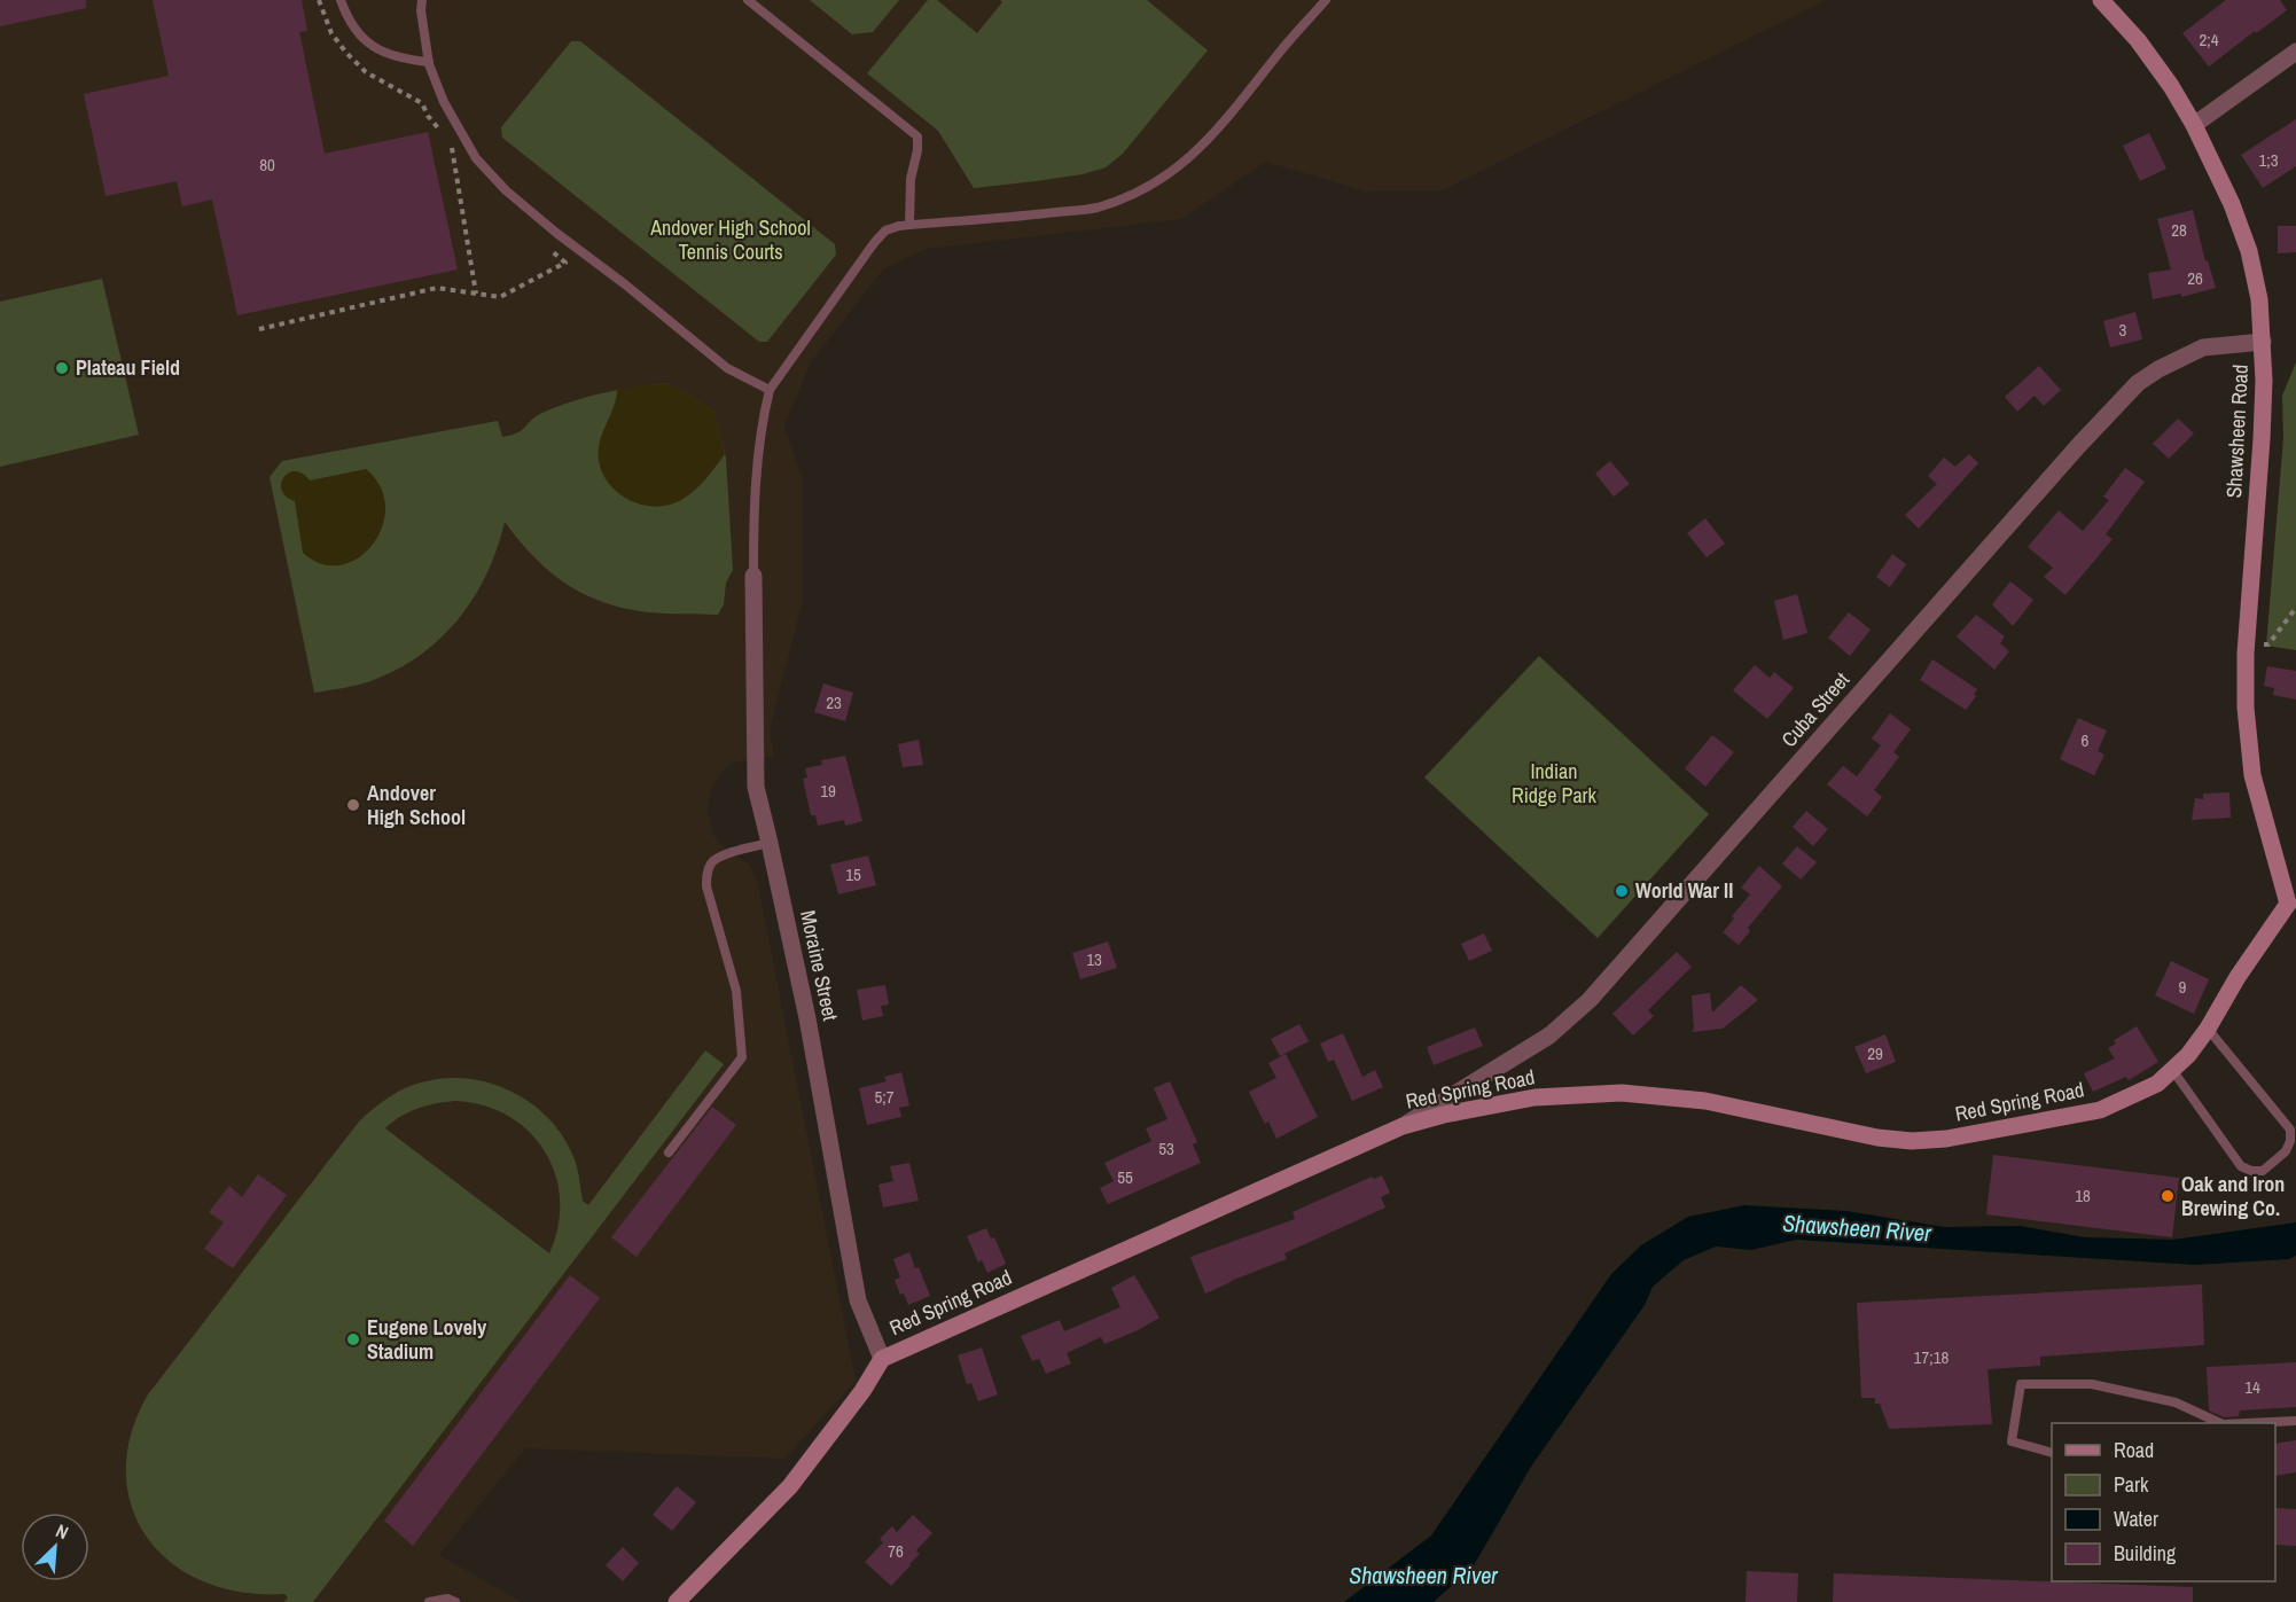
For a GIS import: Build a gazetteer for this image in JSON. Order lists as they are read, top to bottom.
{
  "streets": {
    "main road": ["Shawsheen Road", "Red Spring Road"],
    "street": ["Cuba Street", "Moraine Street"]
  },
  "crossings": [
    ["Shawsheen Road", "Cuba Street"],
    ["Shawsheen Road", "Red Spring Road"],
    ["Cuba Street", "Red Spring Road"],
    ["Moraine Street", "Red Spring Road"]
  ],
  "water": ["Shawsheen River"],
  "parks": ["Andover High School Tennis Courts", "Indian Ridge Park"],
  "places": [
    "Plateau Field",
    "Andover High School",
    "World War II",
    "Oak and Iron Brewing Co.",
    "Eugene Lovely Stadium"
  ],
  "house_numbers": [
    "2;4",
    "1;3",
    "80",
    "28",
    "26",
    "3",
    "23",
    "6",
    "19",
    "15",
    "13",
    "9",
    "29",
    "5;7",
    "53",
    "55",
    "18",
    "17;18",
    "14",
    "76"
  ],
  "legend": [
    "Road",
    "Park",
    "Water",
    "Building"
  ],
  "north": "top right"
}
